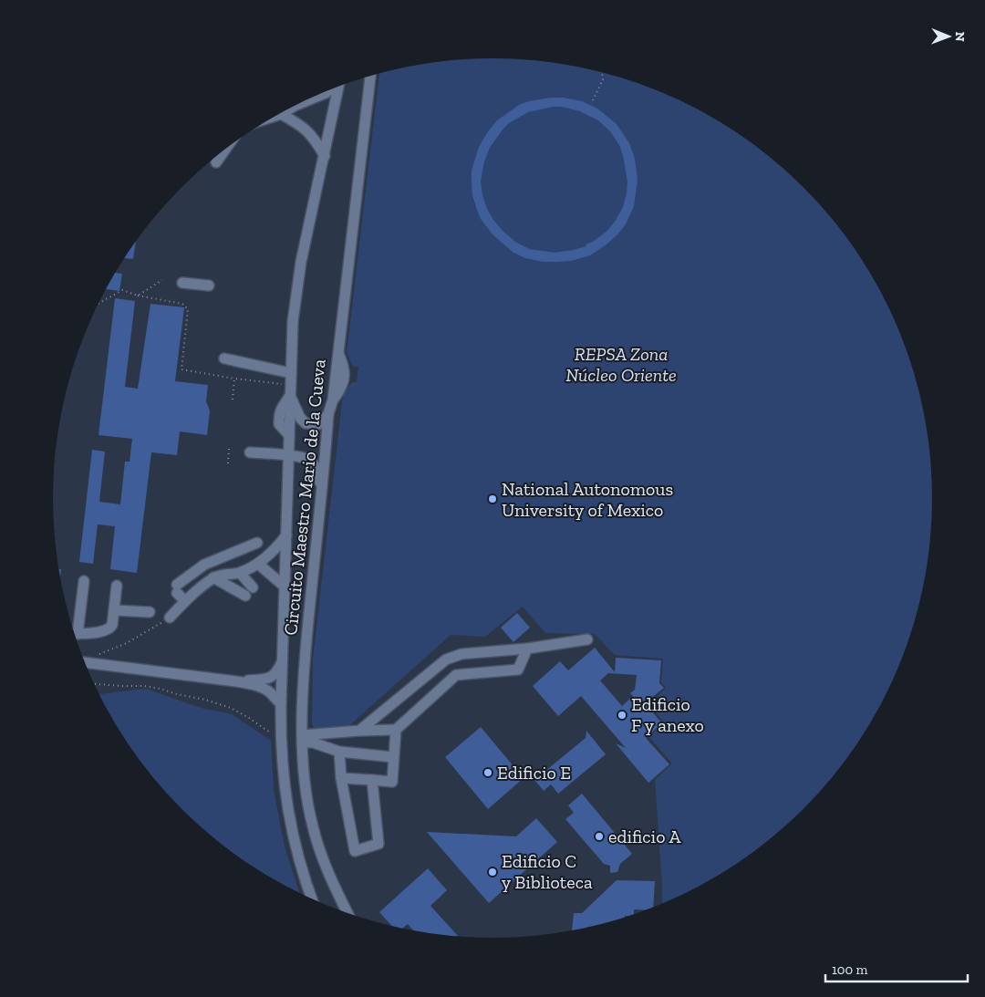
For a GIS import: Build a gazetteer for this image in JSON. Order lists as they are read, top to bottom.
{
  "streets": {
    "street": ["Circuito Maestro Mario de la Cueva"]
  },
  "parks": ["REPSA Zona Núcleo Oriente"],
  "places": [
    "National Autonomous University of Mexico",
    "Edificio F y anexo",
    "Edificio E",
    "edificio A",
    "Edificio C y Biblioteca"
  ],
  "scale_bar": "100 m",
  "north": "right"
}
